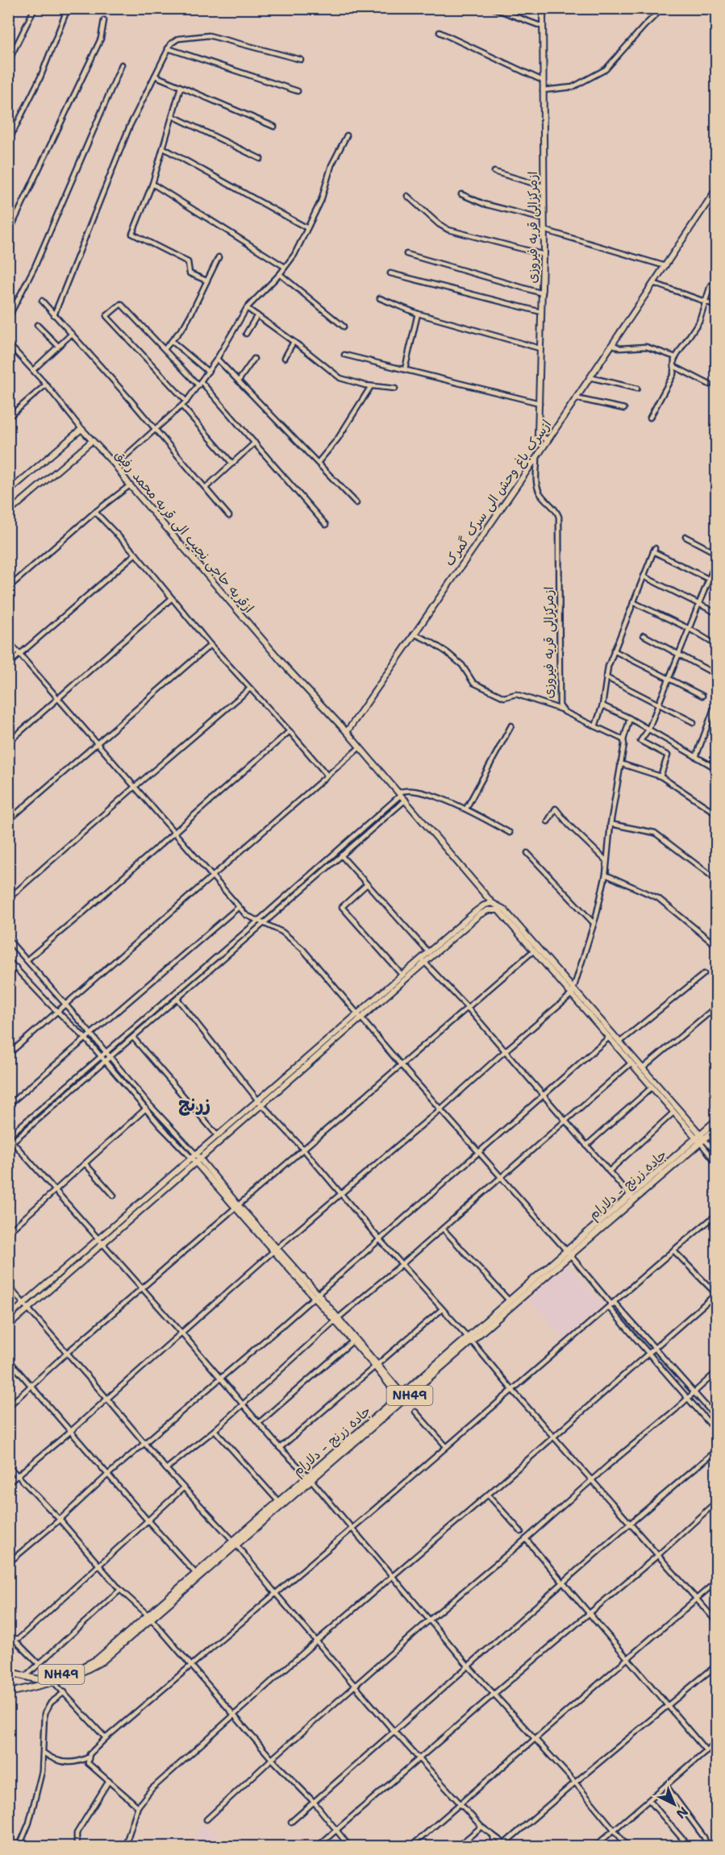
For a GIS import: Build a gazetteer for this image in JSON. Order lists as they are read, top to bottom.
{
  "streets": {
    "highway": ["جاده زرنج - دلارام", "NH49"],
    "main road": ["ازمرکزالی قریه فیروزی", "ازسرک باغ وحش الی سرک گمرک", "ازقریه حاجی نجیب الی قریه محمد رفیق"]
  },
  "crossings": [
    ["ازمرکزالی قریه فیروزی", "ازسرک باغ وحش الی سرک گمرک"],
    ["ازسرک باغ وحش الی سرک گمرک", "ازقریه حاجی نجیب الی قریه محمد رفیق"]
  ],
  "districts": ["زرنج"],
  "north": "bottom right"
}
